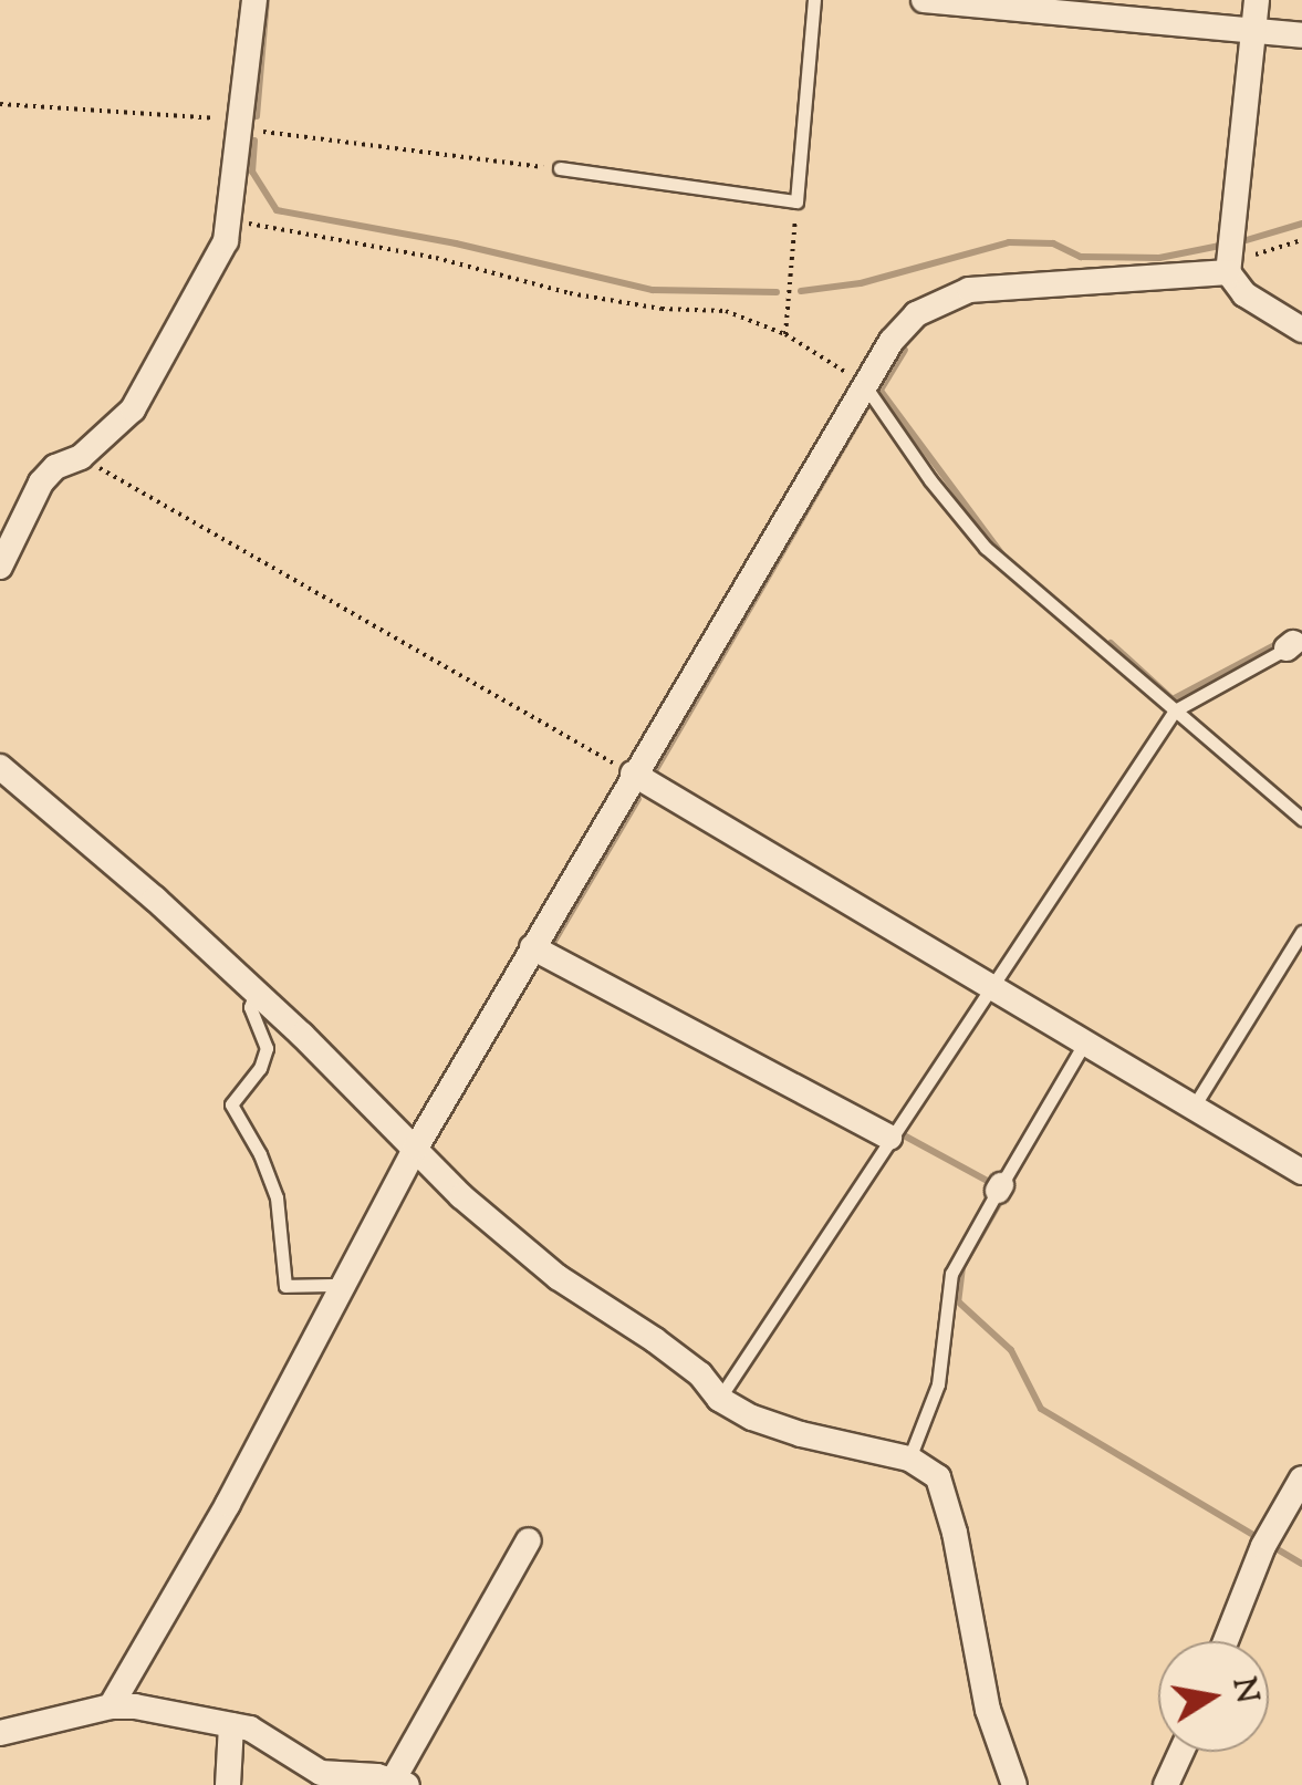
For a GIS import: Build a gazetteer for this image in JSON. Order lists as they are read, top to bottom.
{
  "north": "right"
}
